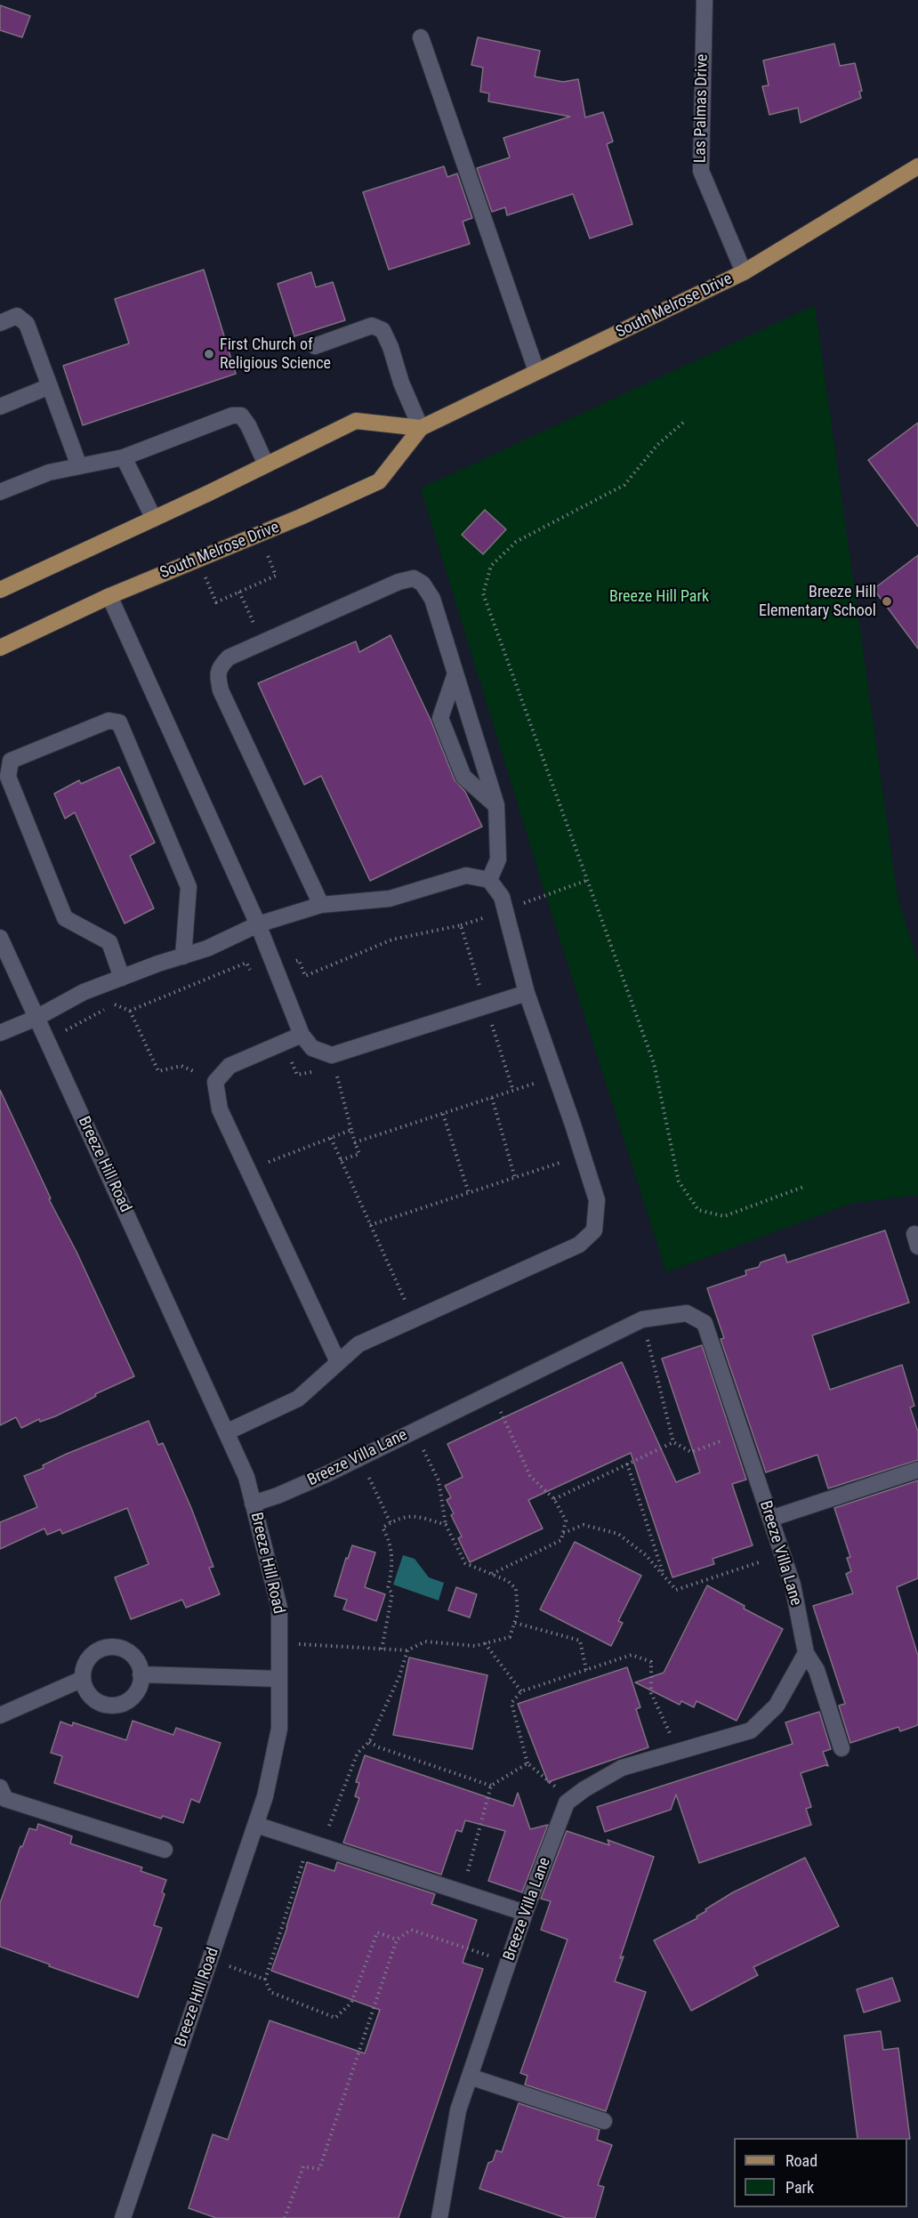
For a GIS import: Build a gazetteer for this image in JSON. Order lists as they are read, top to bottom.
{
  "streets": {
    "main road": ["South Melrose Drive"],
    "street": ["Las Palmas Drive", "Breeze Hill Road", "Breeze Villa Lane"]
  },
  "crossings": [
    ["Las Palmas Drive", "South Melrose Drive"],
    ["Breeze Hill Road", "Breeze Villa Lane"]
  ],
  "parks": ["Breeze Hill Park"],
  "places": ["First Church of Religious Science", "Breeze Hill Elementary School"],
  "legend": ["Road", "Park"]
}
